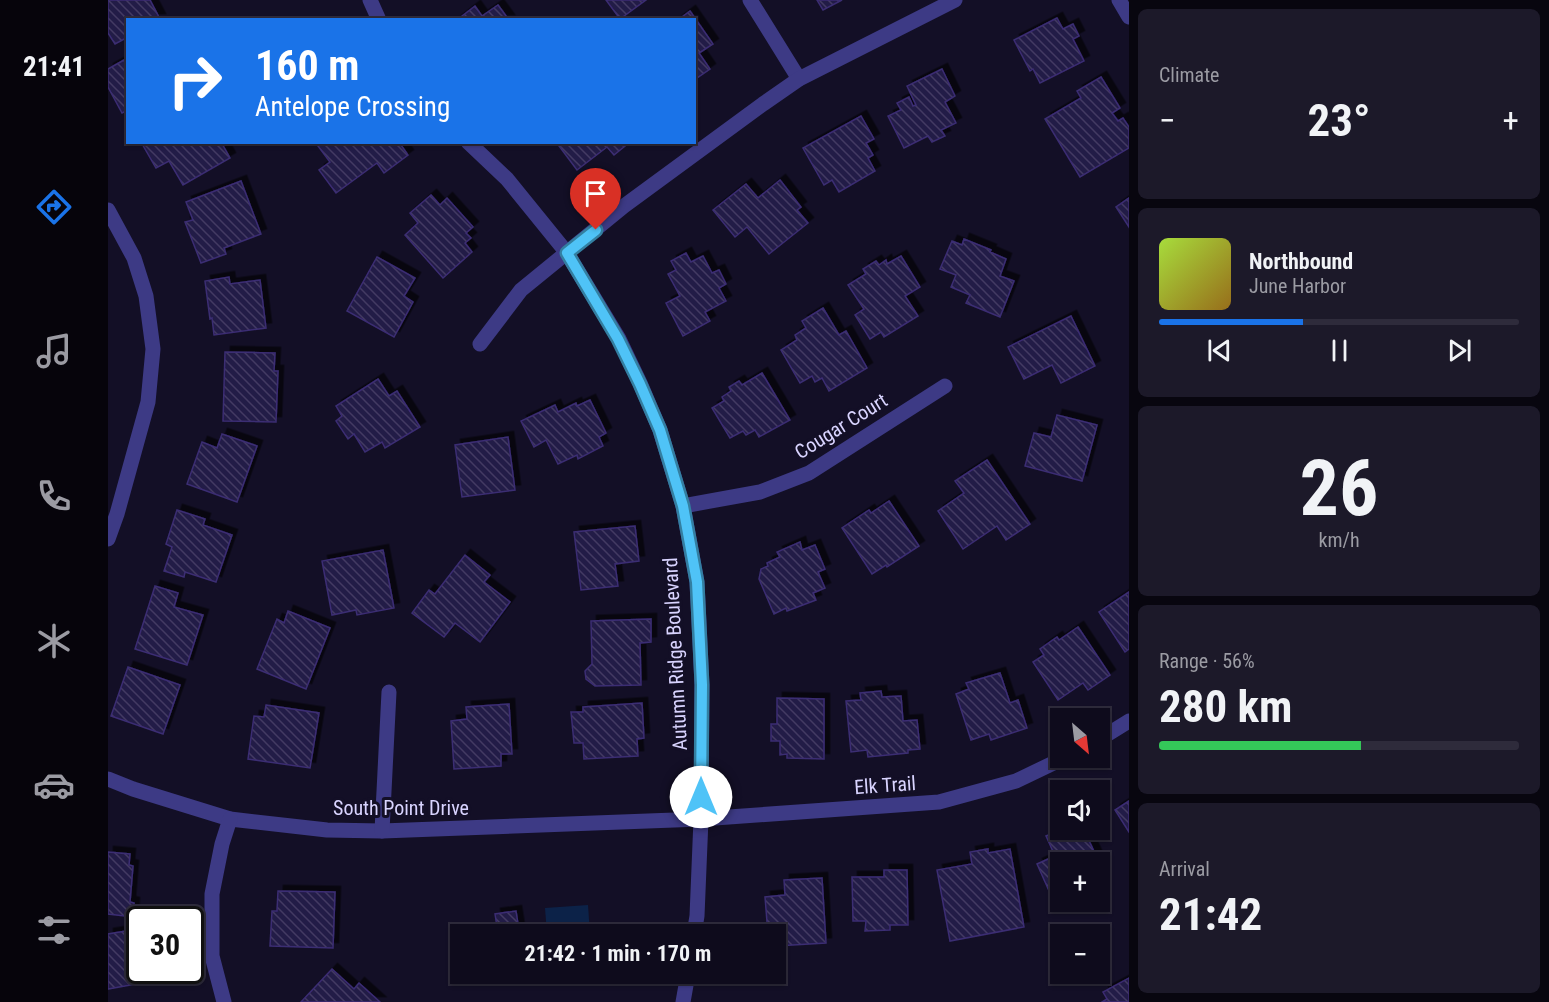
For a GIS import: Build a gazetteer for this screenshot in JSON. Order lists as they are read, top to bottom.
{
  "streets": {
    "street": [
      "Cougar Court",
      "Autumn Ridge Boulevard",
      "Elk Trail",
      "South Point Drive"
    ]
  },
  "crossings": [
    ["Cougar Court", "Autumn Ridge Boulevard"],
    ["Autumn Ridge Boulevard", "Elk Trail"],
    ["Autumn Ridge Boulevard", "South Point Drive"],
    ["Elk Trail", "South Point Drive"]
  ],
  "north": "bottom right",
  "page": {
    "tabs": "21:41",
    "tile": [
      "Climate",
      ["26", "km/h"],
      ["Range · 56%", "280 km"],
      ["Arrival", "21:42"]
    ],
    "turn": ["160 m", "Antelope Crossing"],
    "heat": ["−", "23°", "+"],
    "song": ["Northbound", "June Harbor"],
    "map_buttons": ["+", "−"],
    "limit": "30",
    "trip": "21:42 · 1 min · 170 m"
  }
}
